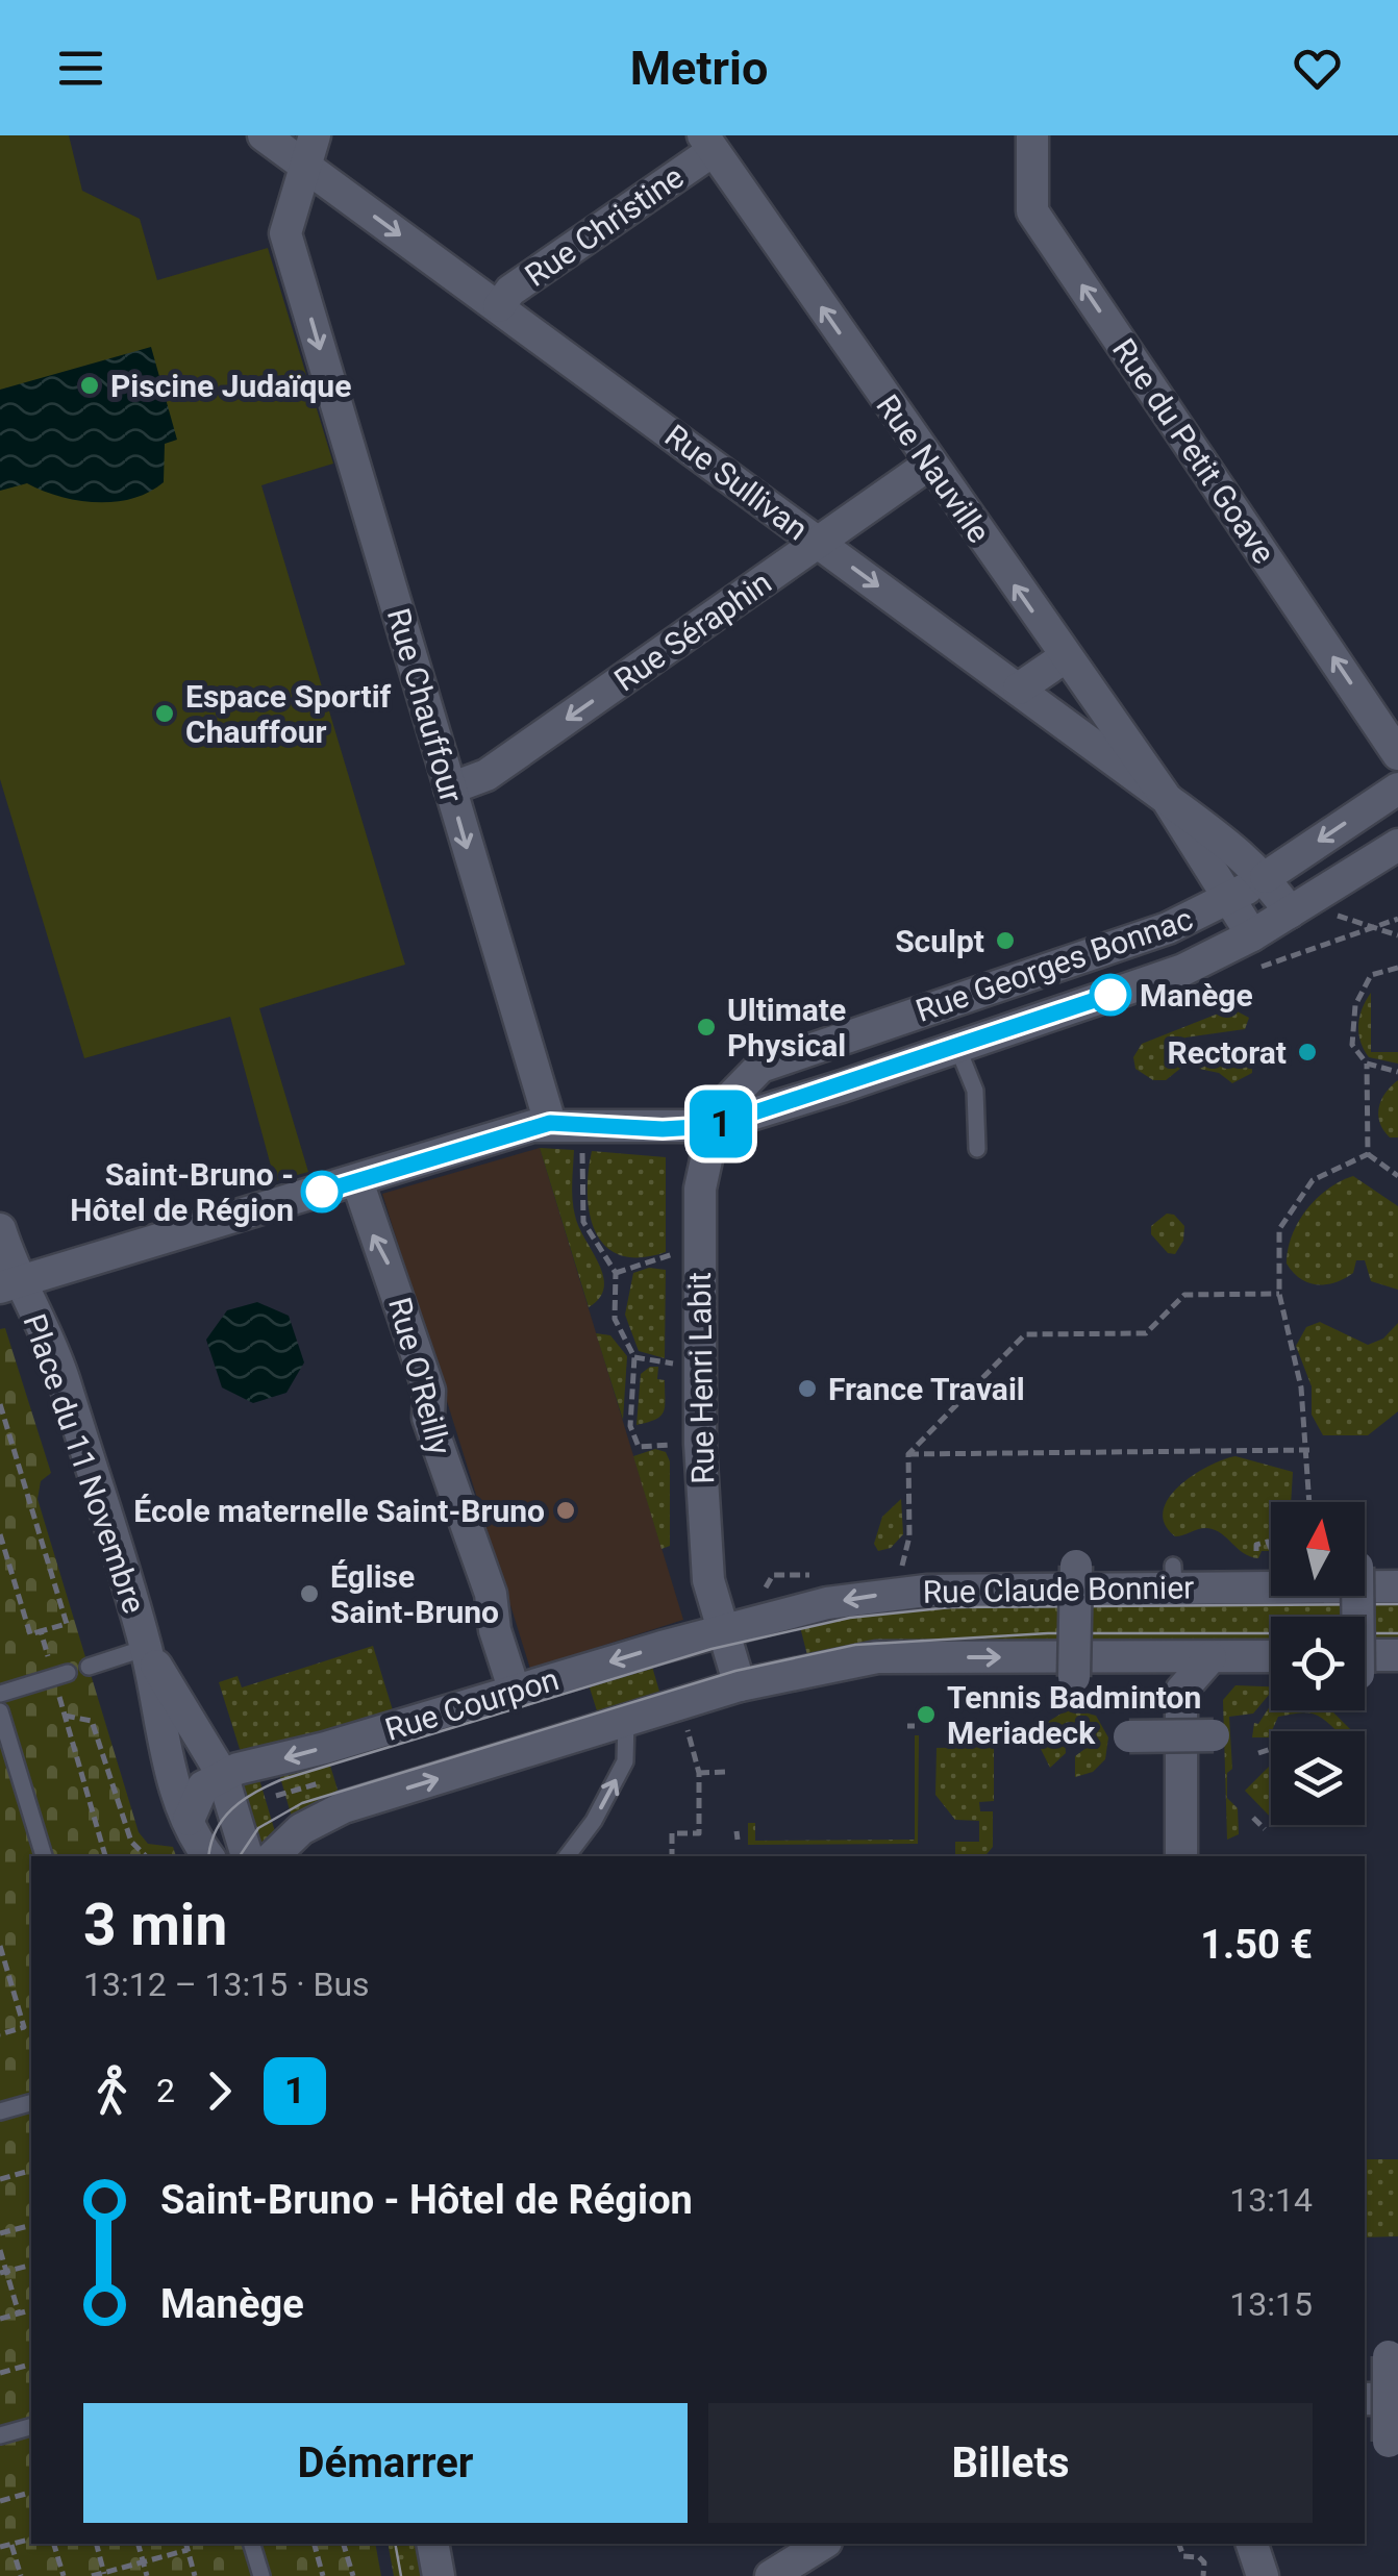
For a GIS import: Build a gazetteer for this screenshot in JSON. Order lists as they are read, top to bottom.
{
  "streets": {
    "street": [
      "Rue Christine",
      "Rue du Petit Goave",
      "Rue Nauville",
      "Rue Sullivan",
      "Rue Séraphin",
      "Rue Chauffour",
      "Rue Georges Bonnac",
      "Rue O'Reilly",
      "Rue Henri Labit",
      "Place du 11 Novembre",
      "Rue Claude Bonnier",
      "Rue Courpon"
    ]
  },
  "crossings": [
    ["Rue Christine", "Rue Nauville"],
    ["Rue Christine", "Rue Sullivan"],
    ["Rue Nauville", "Rue Sullivan"],
    ["Rue Nauville", "Rue Séraphin"],
    ["Rue Sullivan", "Rue Séraphin"],
    ["Rue Sullivan", "Rue Chauffour"],
    ["Rue Sullivan", "Rue Georges Bonnac"],
    ["Rue Séraphin", "Rue Chauffour"],
    ["Rue Chauffour", "Rue Georges Bonnac"],
    ["Rue Georges Bonnac", "Rue O'Reilly"],
    ["Rue Georges Bonnac", "Rue Henri Labit"],
    ["Rue Georges Bonnac", "Place du 11 Novembre"],
    ["Rue O'Reilly", "Rue Courpon"],
    ["Rue Henri Labit", "Rue Claude Bonnier"],
    ["Rue Henri Labit", "Rue Courpon"],
    ["Place du 11 Novembre", "Rue Courpon"],
    ["Rue Claude Bonnier", "Rue Courpon"]
  ],
  "one_way": [
    "Rue du Petit Goave",
    "Rue Nauville",
    "Rue Séraphin",
    "Rue Chauffour",
    "Rue O'Reilly"
  ],
  "places": [
    "Piscine Judaïque",
    "Espace Sportif Chauffour",
    "Sculpt",
    "Manège",
    "Ultimate Physical",
    "Rectorat",
    "Saint-Bruno - Hôtel de Région",
    "France Travail",
    "École maternelle Saint-Bruno",
    "Église Saint-Bruno",
    "Tennis Badminton Meriadeck"
  ],
  "lines": ["bus line 1"],
  "north": "top",
  "page": {
    "header": "Metrio",
    "on_map": "1",
    "heading": ["3 min", "13:12 – 13:15 · Bus", "1.50 €"],
    "legs": ["2", "1"],
    "list": [
      {
        "name": "Saint-Bruno - Hôtel de Région",
        "value": "13:14"
      },
      {
        "name": "Manège",
        "value": "13:15"
      }
    ],
    "buttons": ["Démarrer", "Billets"]
  }
}
